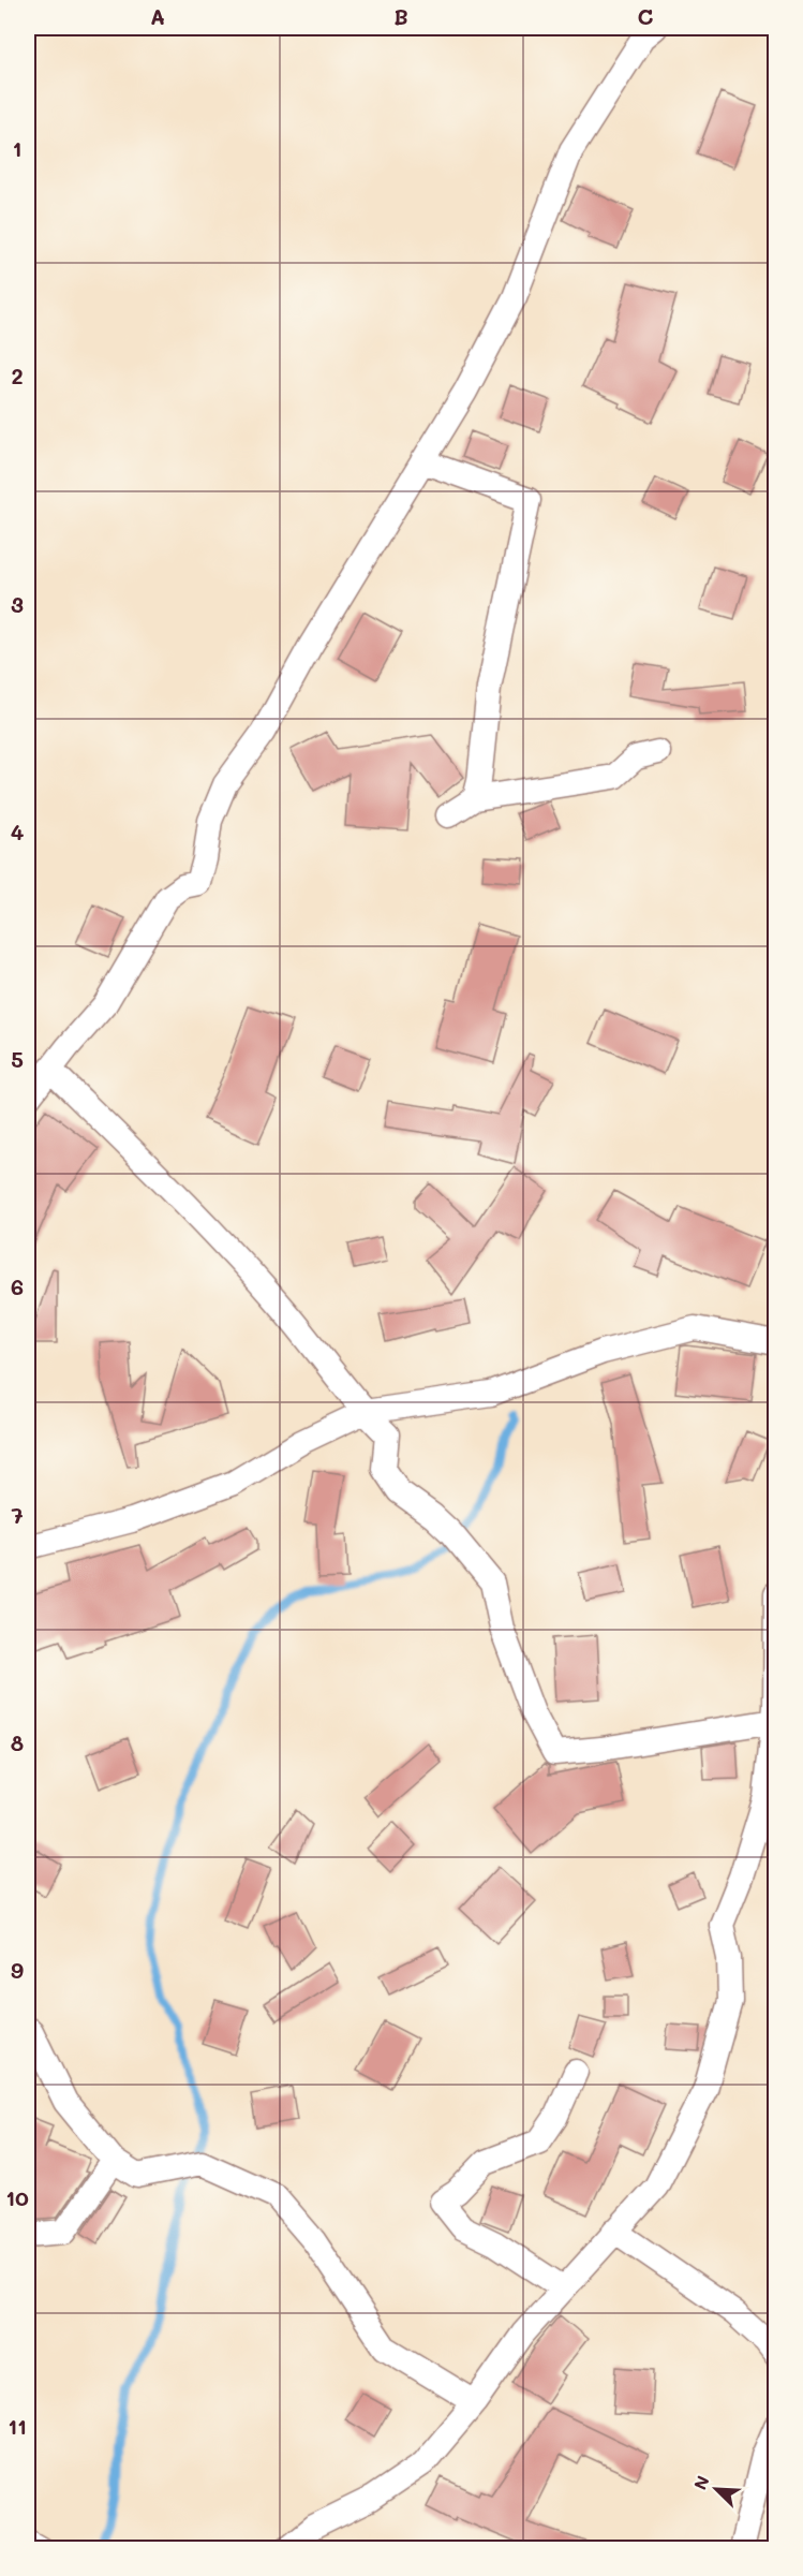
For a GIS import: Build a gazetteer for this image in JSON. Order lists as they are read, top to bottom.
{
  "north": "top left",
  "grid": {
    "columns": ["A", "B", "C"],
    "rows": [
      "1",
      "2",
      "3",
      "4",
      "5",
      "6",
      "7",
      "8",
      "9",
      "10",
      "11"
    ]
  }
}
